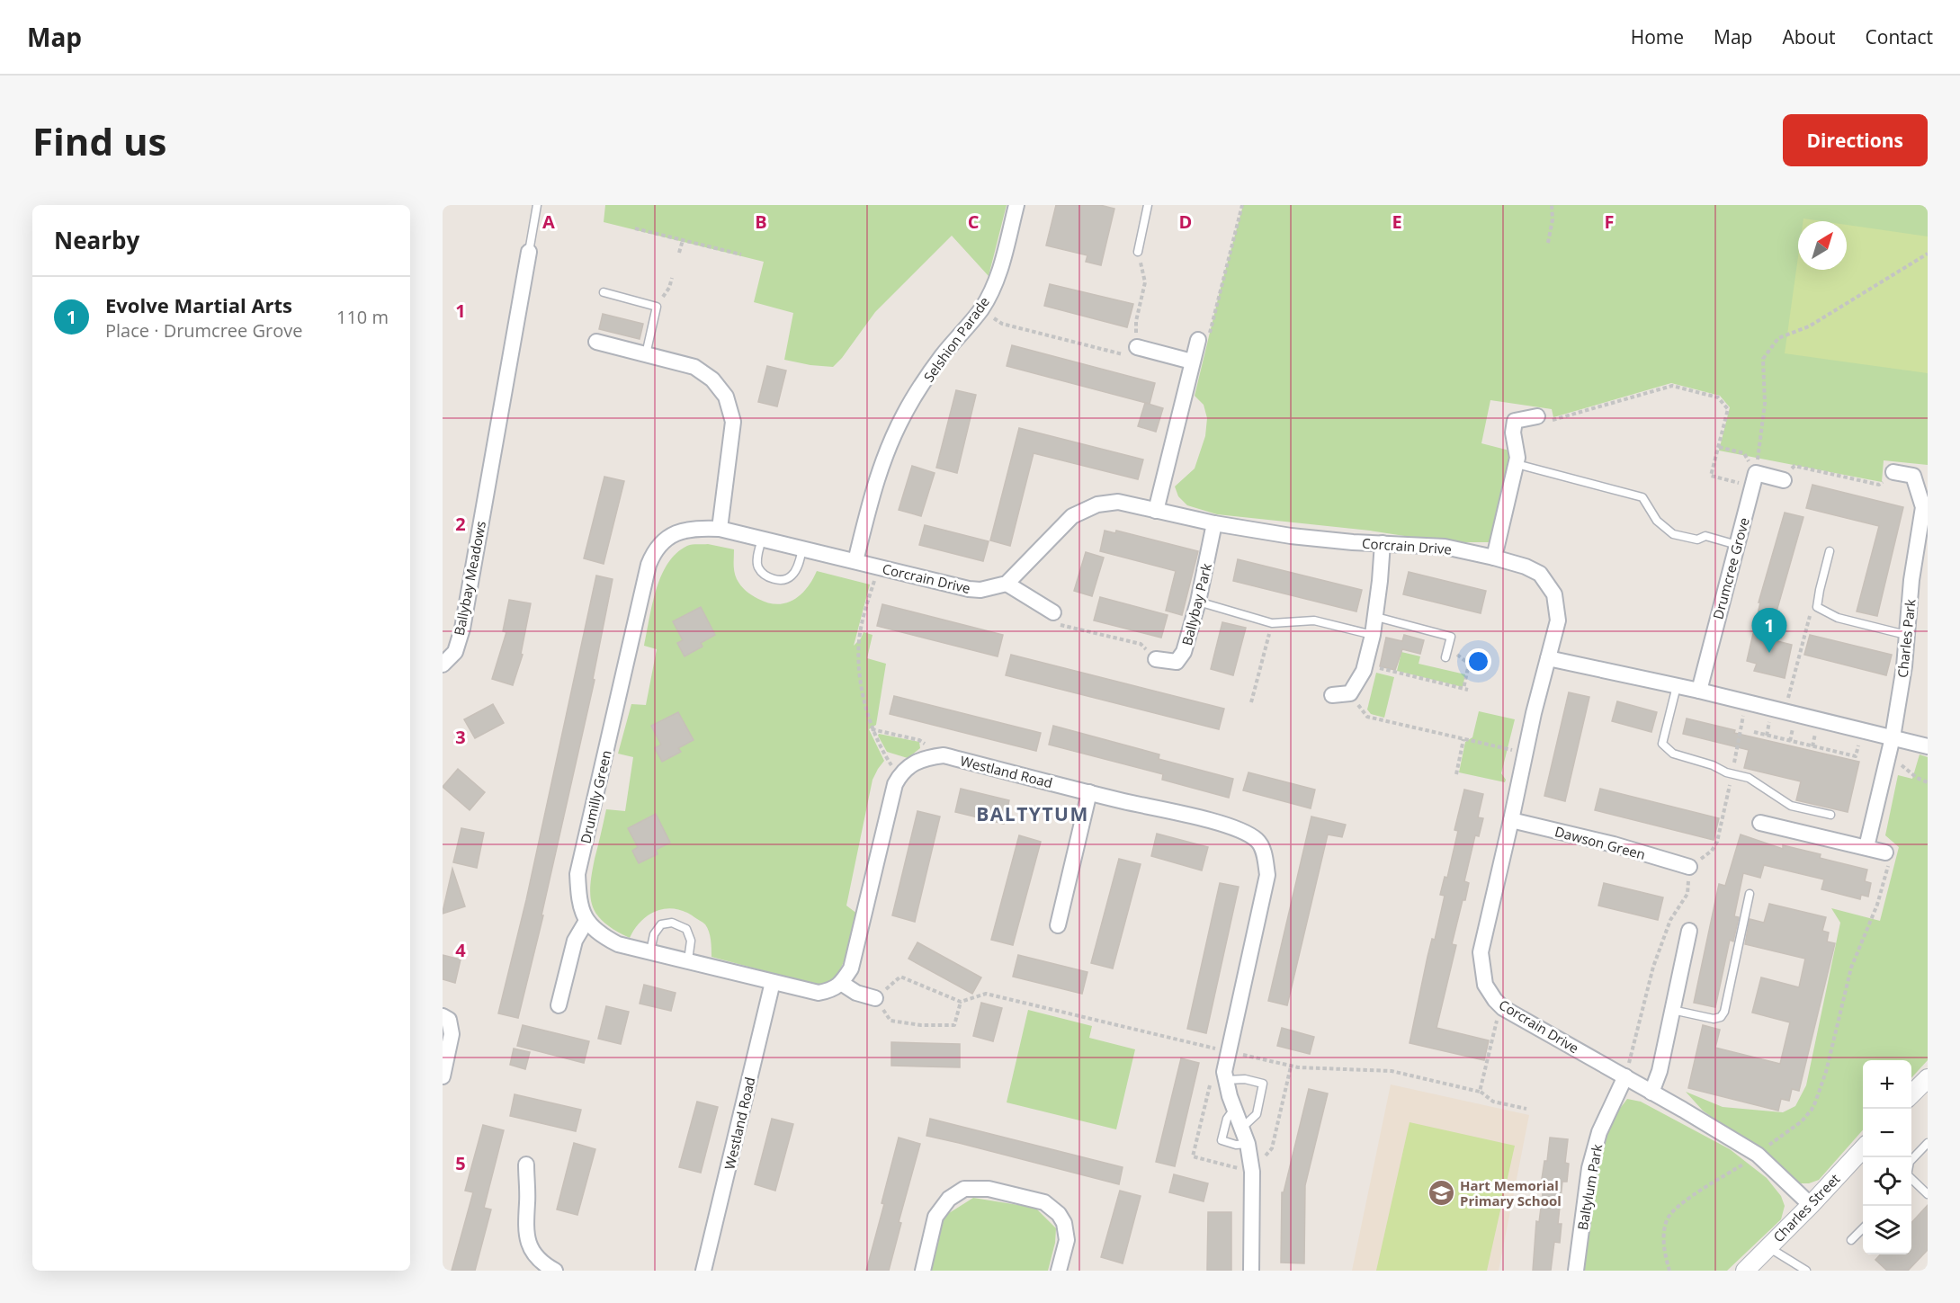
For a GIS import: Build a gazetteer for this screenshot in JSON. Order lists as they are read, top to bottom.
{
  "streets": {
    "street": [
      "Selshion Parade",
      "Corcrain Drive",
      "Drumcree Grove",
      "Ballybay Meadows",
      "Ballybay Park",
      "Charles Park",
      "Westland Road",
      "Drumilly Green",
      "Dawson Green",
      "Baltylum Park",
      "Charles Street"
    ]
  },
  "crossings": [
    ["Selshion Parade", "Corcrain Drive"],
    ["Corcrain Drive", "Ballybay Park"],
    ["Corcrain Drive", "Drumilly Green"],
    ["Corcrain Drive", "Dawson Green"],
    ["Corcrain Drive", "Baltylum Park"],
    ["Corcrain Drive", "Charles Street"]
  ],
  "districts": ["BALTYTUM"],
  "places": {
    "school or university": ["Hart Memorial Primary School"]
  },
  "north": "top right",
  "page": {
    "header": "Map",
    "nav": [
      "Home",
      "Map",
      "About",
      "Contact"
    ],
    "buttons": "Directions",
    "title": "Find us",
    "heading": "Nearby",
    "list": [
      {
        "mark": "1",
        "name": "Evolve Martial Arts",
        "note": "Place · Drumcree Grove",
        "value": "110 m"
      }
    ],
    "pins": "1",
    "map_buttons": ["+", "−"]
  },
  "grid": {
    "columns": [
      "A",
      "B",
      "C",
      "D",
      "E",
      "F"
    ],
    "rows": [
      "1",
      "2",
      "3",
      "4",
      "5"
    ]
  }
}
